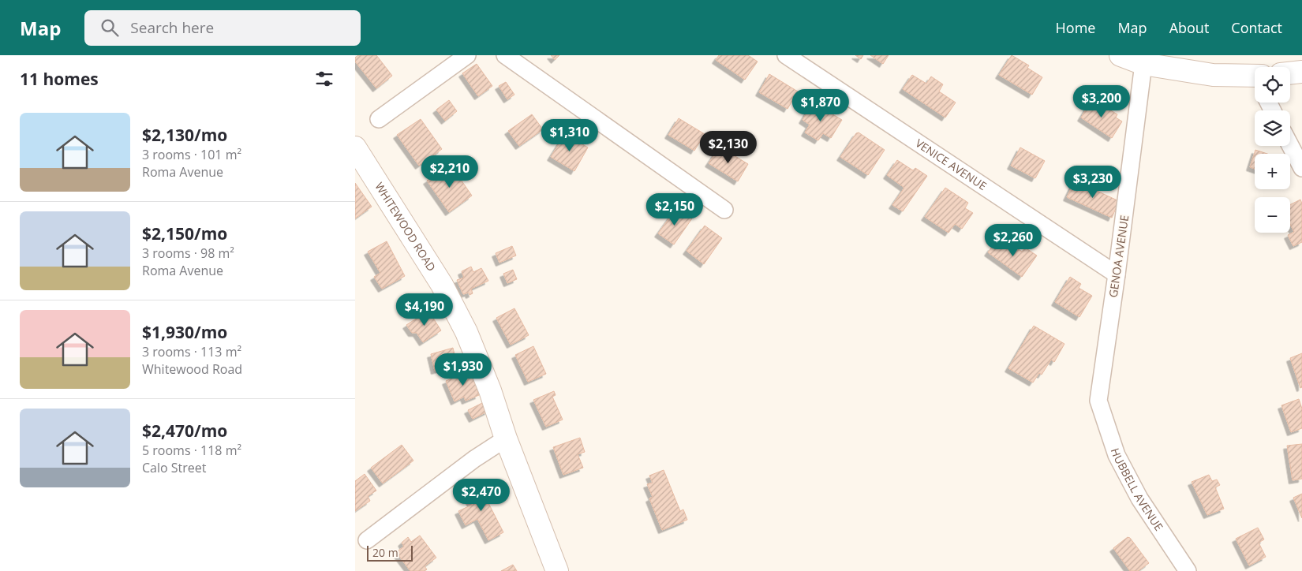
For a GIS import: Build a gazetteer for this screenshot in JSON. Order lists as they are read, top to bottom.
{
  "streets": {
    "street": [
      "VENICE AVENUE",
      "WHITEWOOD ROAD",
      "GENOA AVENUE",
      "HUBBELL AVENUE"
    ]
  },
  "crossings": [
    ["VENICE AVENUE", "GENOA AVENUE"],
    ["GENOA AVENUE", "HUBBELL AVENUE"]
  ],
  "scale_bar": "20 m",
  "page": {
    "header": "Map",
    "search": "Search here",
    "nav": [
      "Home",
      "Map",
      "About",
      "Contact"
    ],
    "heading": "11 homes",
    "map_buttons": ["+", "−"],
    "price": [
      "$3,200",
      "$1,870",
      "$1,310",
      "$2,130",
      "$2,210",
      "$3,230",
      "$2,150",
      "$2,260",
      "$4,190",
      "$1,930",
      "$2,470"
    ],
    "list": [
      {
        "name": "$2,130/mo",
        "note": "3 rooms · 101 m² · Roma Avenue"
      },
      {
        "name": "$2,150/mo",
        "note": "3 rooms · 98 m² · Roma Avenue"
      },
      {
        "name": "$1,930/mo",
        "note": "3 rooms · 113 m² · Whitewood Road"
      },
      {
        "name": "$2,470/mo",
        "note": "5 rooms · 118 m² · Calo Street"
      }
    ],
    "scale": "20 m"
  }
}
